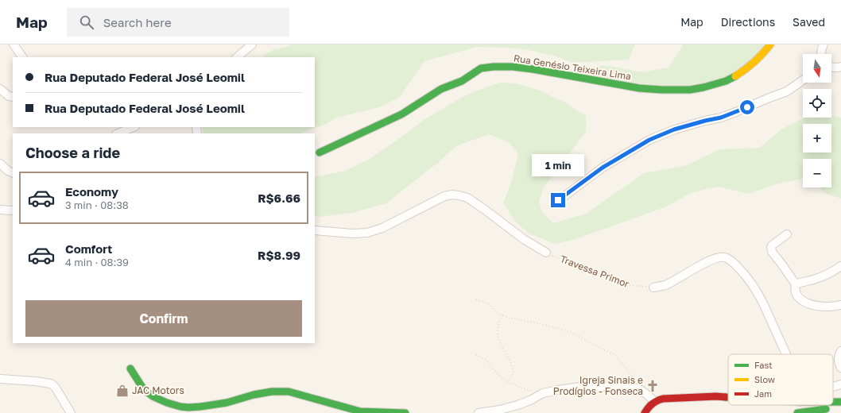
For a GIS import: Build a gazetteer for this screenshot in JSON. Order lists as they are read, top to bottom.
{
  "streets": {
    "main road": ["Rua Genésio Teixeira Lima"],
    "path": ["Travessa Primor"]
  },
  "places": {
    "church": ["Igreja Sinais e Prodígios - Fonseca"],
    "shop": ["JAC Motors"]
  },
  "legend": ["Fast", "Slow", "Jam"],
  "north": "bottom",
  "page": {
    "header": "Map",
    "search": "Search here",
    "nav": ["Map", "Directions", "Saved"],
    "map_buttons": ["+", "−"],
    "banner": ["Rua Deputado Federal José Leomil", "Rua Deputado Federal José Leomil"],
    "heading": "Choose a ride",
    "bubble": "1 min",
    "list": [
      {
        "name": "Economy",
        "note": "3 min · 08:38",
        "value": "R$6.66"
      },
      {
        "name": "Comfort",
        "note": "4 min · 08:39",
        "value": "R$8.99"
      }
    ],
    "buttons": "Confirm"
  }
}
